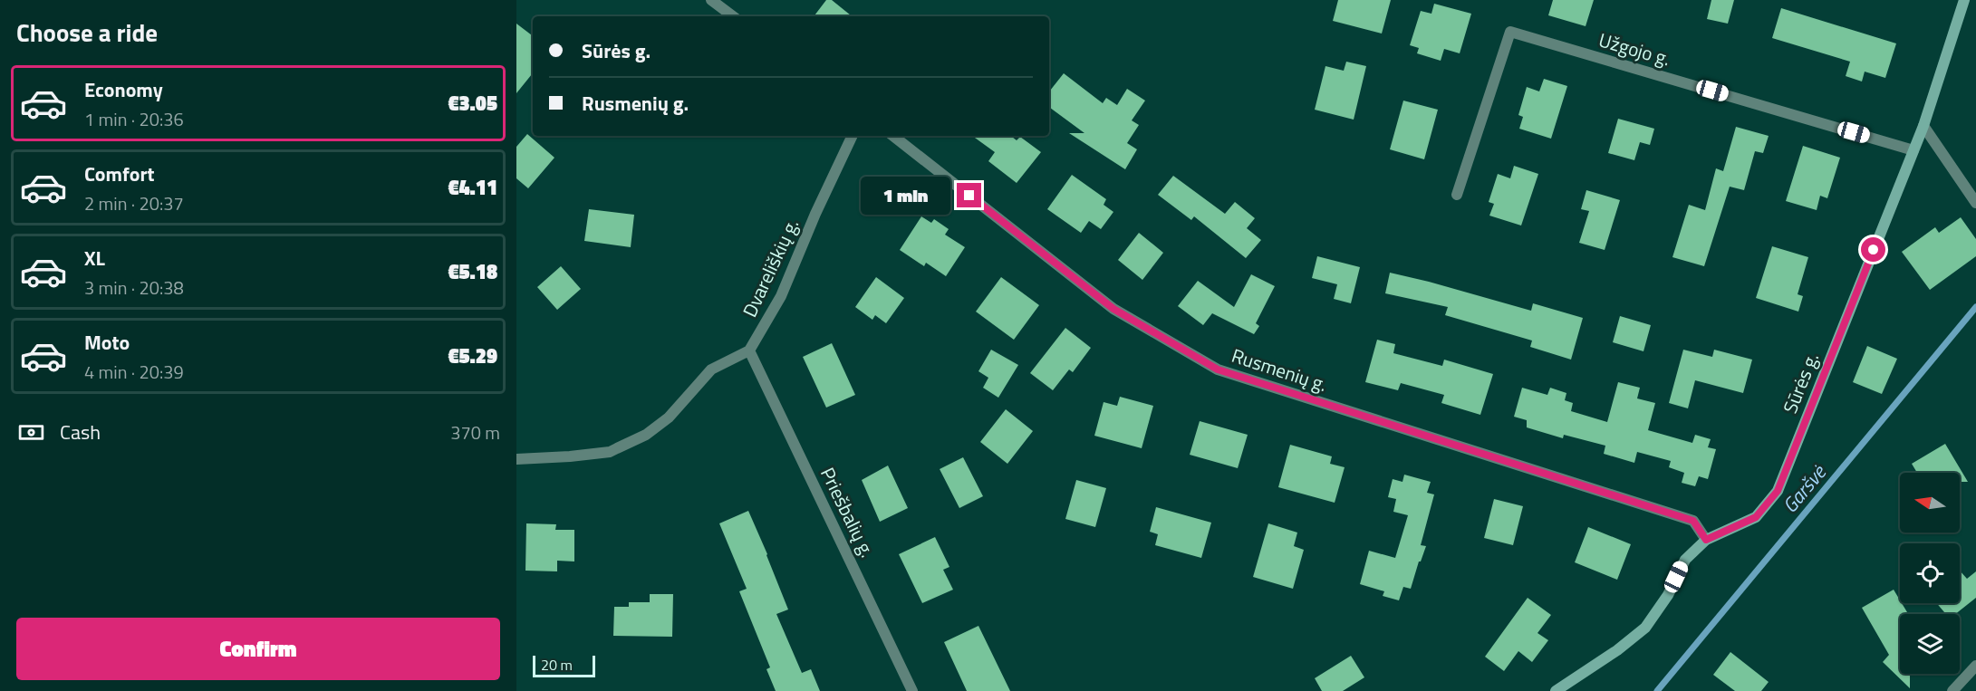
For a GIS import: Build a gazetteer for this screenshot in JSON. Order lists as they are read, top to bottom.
{
  "streets": {
    "street": [
      "Užgojo g.",
      "Dvareliškių g.",
      "Rusmenių g.",
      "Sūrės g.",
      "Priešbalių g."
    ]
  },
  "crossings": [
    ["Užgojo g.", "Sūrės g."],
    ["Dvareliškių g.", "Priešbalių g."],
    ["Rusmenių g.", "Sūrės g."]
  ],
  "water": ["Garšvė"],
  "scale_bar": "20 m",
  "north": "left",
  "page": {
    "heading": "Choose a ride",
    "banner": ["Sūrės g.", "Rusmenių g."],
    "list": [
      {
        "name": "Economy",
        "note": "1 min · 20:36",
        "value": "€3.05"
      },
      {
        "name": "Comfort",
        "note": "2 min · 20:37",
        "value": "€4.11"
      },
      {
        "name": "XL",
        "note": "3 min · 20:38",
        "value": "€5.18"
      },
      {
        "name": "Moto",
        "note": "4 min · 20:39",
        "value": "€5.29"
      }
    ],
    "bubble": "1 min",
    "pay": ["Cash", "370 m"],
    "buttons": "Confirm",
    "scale": "20 m"
  }
}
